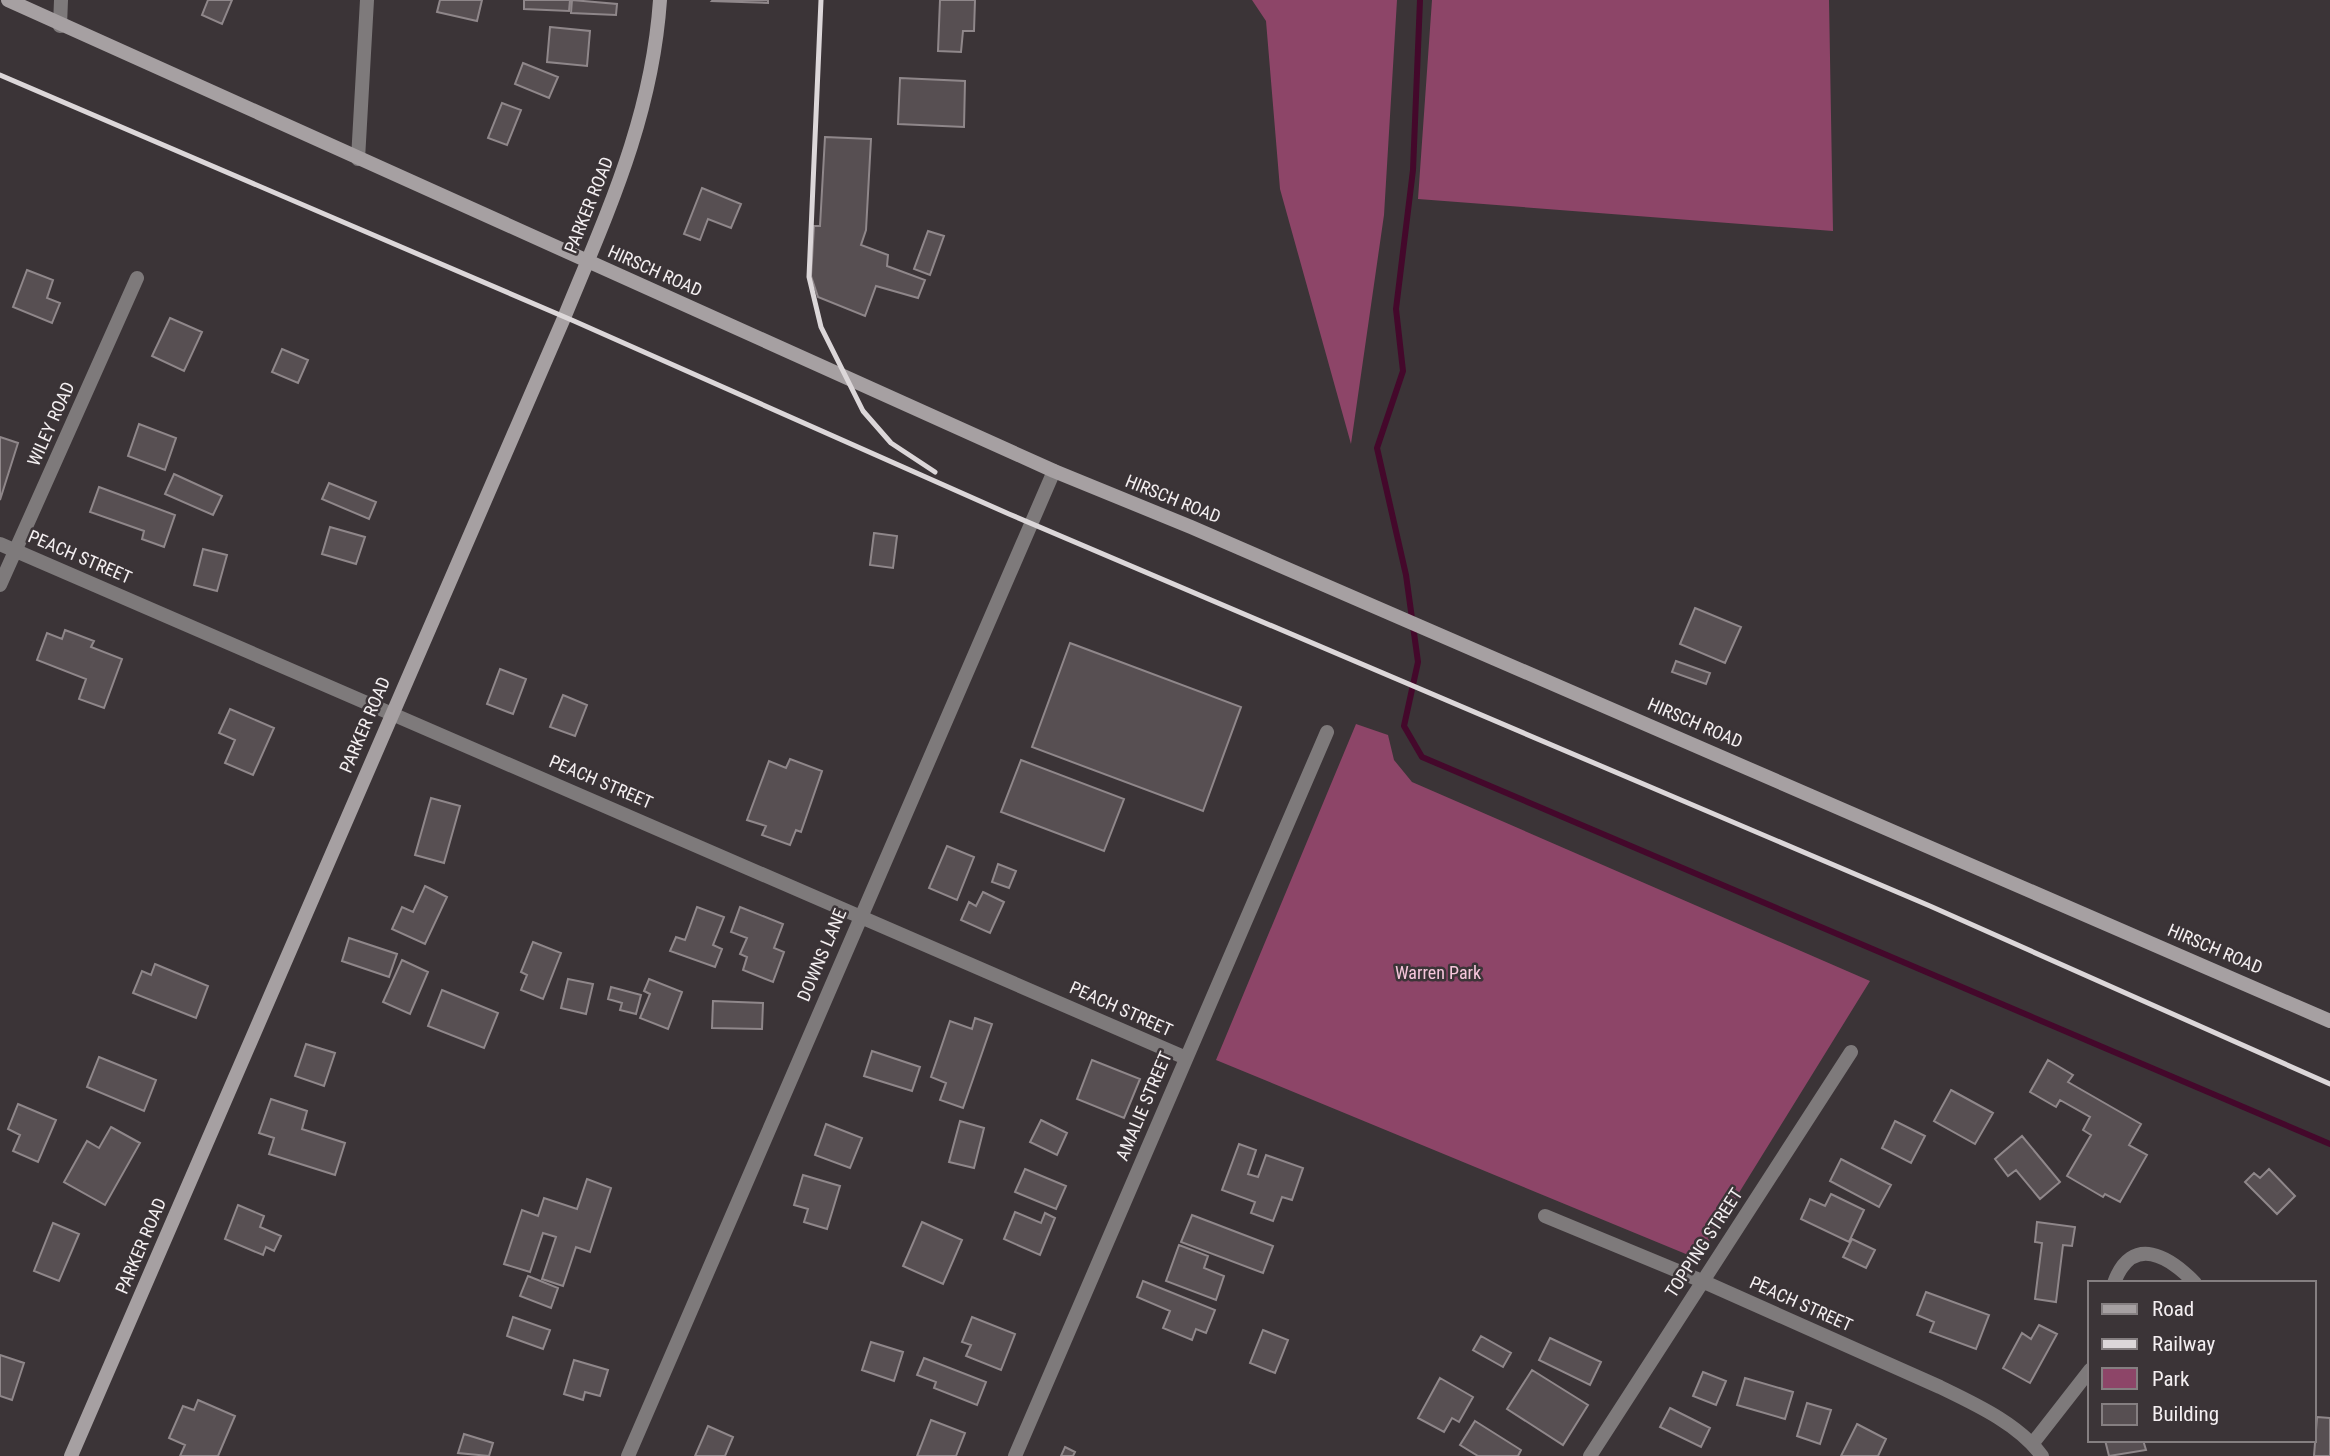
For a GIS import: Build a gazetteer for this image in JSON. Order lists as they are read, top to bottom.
{
  "streets": {
    "main road": ["PARKER ROAD", "HIRSCH ROAD"],
    "street": [
      "WILEY ROAD",
      "PEACH STREET",
      "DOWNS LANE",
      "AMALIE STREET",
      "TOPPING STREET"
    ]
  },
  "crossings": [
    ["PARKER ROAD", "HIRSCH ROAD"],
    ["PARKER ROAD", "PEACH STREET"],
    ["HIRSCH ROAD", "DOWNS LANE"],
    ["WILEY ROAD", "PEACH STREET"],
    ["PEACH STREET", "DOWNS LANE"],
    ["PEACH STREET", "AMALIE STREET"],
    ["PEACH STREET", "TOPPING STREET"]
  ],
  "parks": ["Warren Park"],
  "legend": [
    "Road",
    "Railway",
    "Park",
    "Building"
  ]
}
